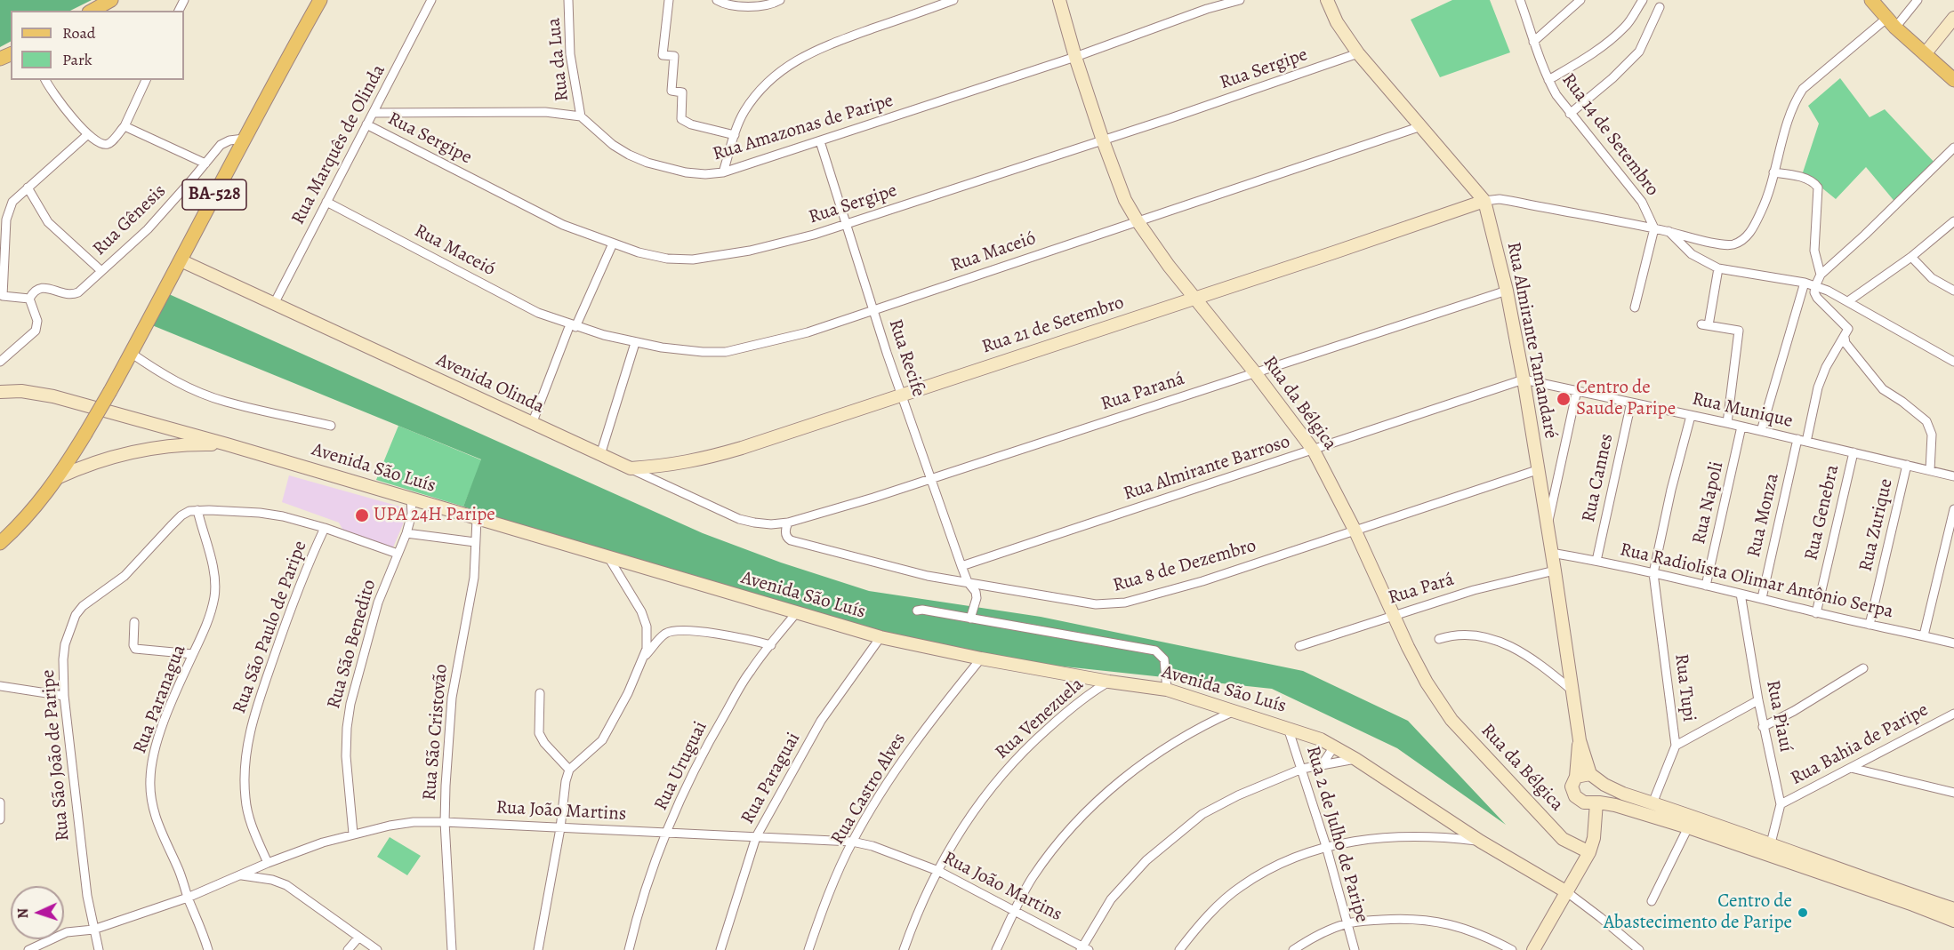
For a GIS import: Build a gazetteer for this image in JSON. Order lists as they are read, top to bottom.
{
  "streets": {
    "main road": [
      "BA-528",
      "Rua 21 de Setembro",
      "Rua Almirante Tamandaré",
      "Avenida Olinda",
      "Rua da Bélgica",
      "Avenida São Luís"
    ],
    "street": [
      "Rua da Lua",
      "Rua Sergipe",
      "Rua Amazonas de Paripe",
      "Rua 14 de Setembro",
      "Rua Marquês de Olinda",
      "Rua Gênesis",
      "Rua Maceió",
      "Rua Recife",
      "Rua Paraná",
      "Rua Munique",
      "Rua Almirante Barroso",
      "Rua Cannes",
      "Rua Napoli",
      "Rua Genebra",
      "Rua Monza",
      "Rua Zurique",
      "Rua 8 de Dezembro",
      "Rua Radiolista Olimar Antônio Serpa",
      "Rua Pará",
      "Rua São Paulo de Paripe",
      "Rua São Benedito",
      "Rua Tupi",
      "Rua Paranagua",
      "Rua Piauí",
      "Rua Venezuela",
      "Rua São Cristovão",
      "Rua Bahia de Paripe",
      "Rua São João de Paripe",
      "Rua Uruguai",
      "Rua Paraguai",
      "Rua Castro Alves",
      "Rua João Martins",
      "Rua 2 de Julho de Paripe"
    ]
  },
  "crossings": [
    ["Rua da Lua", "Rua Amazonas de Paripe"],
    ["Rua Sergipe", "Rua Marquês de Olinda"],
    ["Rua Sergipe", "Rua Almirante Tamandaré"],
    ["Rua Sergipe", "Rua Recife"],
    ["Rua Sergipe", "Rua da Bélgica"],
    ["Rua Amazonas de Paripe", "Rua Recife"],
    ["Rua Amazonas de Paripe", "Rua da Bélgica"],
    ["Rua Marquês de Olinda", "Rua Maceió"],
    ["Rua Marquês de Olinda", "Avenida Olinda"],
    ["BA-528", "Rua Gênesis"],
    ["BA-528", "Avenida Olinda"],
    ["Rua Maceió", "Rua Almirante Tamandaré"],
    ["Rua Maceió", "Rua Recife"],
    ["Rua Maceió", "Rua da Bélgica"],
    ["Rua 21 de Setembro", "Rua Almirante Tamandaré"],
    ["Rua 21 de Setembro", "Rua Recife"],
    ["Rua 21 de Setembro", "Avenida Olinda"],
    ["Rua 21 de Setembro", "Rua da Bélgica"],
    ["Rua Almirante Tamandaré", "Rua Paraná"],
    ["Rua Almirante Tamandaré", "Rua Munique"],
    ["Rua Almirante Tamandaré", "Rua Almirante Barroso"],
    ["Rua Almirante Tamandaré", "Rua 8 de Dezembro"],
    ["Rua Almirante Tamandaré", "Rua Radiolista Olimar Antônio Serpa"],
    ["Rua Almirante Tamandaré", "Rua Pará"],
    ["Rua Recife", "Rua Paraná"],
    ["Rua Recife", "Rua Almirante Barroso"],
    ["Rua Recife", "Rua 8 de Dezembro"],
    ["Avenida Olinda", "Rua Paraná"],
    ["Avenida Olinda", "Rua 8 de Dezembro"],
    ["Rua Paraná", "Rua da Bélgica"],
    ["Rua Paraná", "Rua 8 de Dezembro"],
    ["Rua da Bélgica", "Rua Almirante Barroso"],
    ["Rua da Bélgica", "Rua 8 de Dezembro"],
    ["Rua da Bélgica", "Rua Pará"],
    ["Rua Munique", "Rua Almirante Barroso"],
    ["Rua Munique", "Rua Cannes"],
    ["Rua Munique", "Rua Napoli"],
    ["Rua Munique", "Rua Genebra"],
    ["Rua Munique", "Rua Monza"],
    ["Rua Munique", "Rua Zurique"],
    ["Rua Munique", "Rua Tupi"],
    ["Avenida São Luís", "Rua São Benedito"],
    ["Avenida São Luís", "Rua Venezuela"],
    ["Avenida São Luís", "Rua São Cristovão"],
    ["Avenida São Luís", "Rua Uruguai"],
    ["Avenida São Luís", "Rua Paraguai"],
    ["Avenida São Luís", "Rua Castro Alves"],
    ["Avenida São Luís", "Rua 2 de Julho de Paripe"],
    ["Rua Cannes", "Rua Radiolista Olimar Antônio Serpa"],
    ["Rua Napoli", "Rua Radiolista Olimar Antônio Serpa"],
    ["Rua Genebra", "Rua Radiolista Olimar Antônio Serpa"],
    ["Rua Monza", "Rua Radiolista Olimar Antônio Serpa"],
    ["Rua Zurique", "Rua Radiolista Olimar Antônio Serpa"],
    ["Rua Radiolista Olimar Antônio Serpa", "Rua Tupi"],
    ["Rua Radiolista Olimar Antônio Serpa", "Rua Piauí"],
    ["Rua São Paulo de Paripe", "Rua Paranagua"],
    ["Rua São Paulo de Paripe", "Rua São João de Paripe"],
    ["Rua São Paulo de Paripe", "Rua João Martins"],
    ["Rua São Benedito", "Rua João Martins"],
    ["Rua Paranagua", "Rua São João de Paripe"],
    ["Rua Paranagua", "Rua João Martins"],
    ["Rua Piauí", "Rua Bahia de Paripe"],
    ["Rua Venezuela", "Rua João Martins"],
    ["Rua São Cristovão", "Rua João Martins"],
    ["Rua São João de Paripe", "Rua João Martins"],
    ["Rua Uruguai", "Rua João Martins"],
    ["Rua Paraguai", "Rua João Martins"],
    ["Rua Castro Alves", "Rua João Martins"]
  ],
  "places": ["Centro de Saude Paripe", "UPA 24H Paripe", "Centro de Abastecimento de Paripe"],
  "legend": ["Road", "Park"],
  "north": "left"
}
